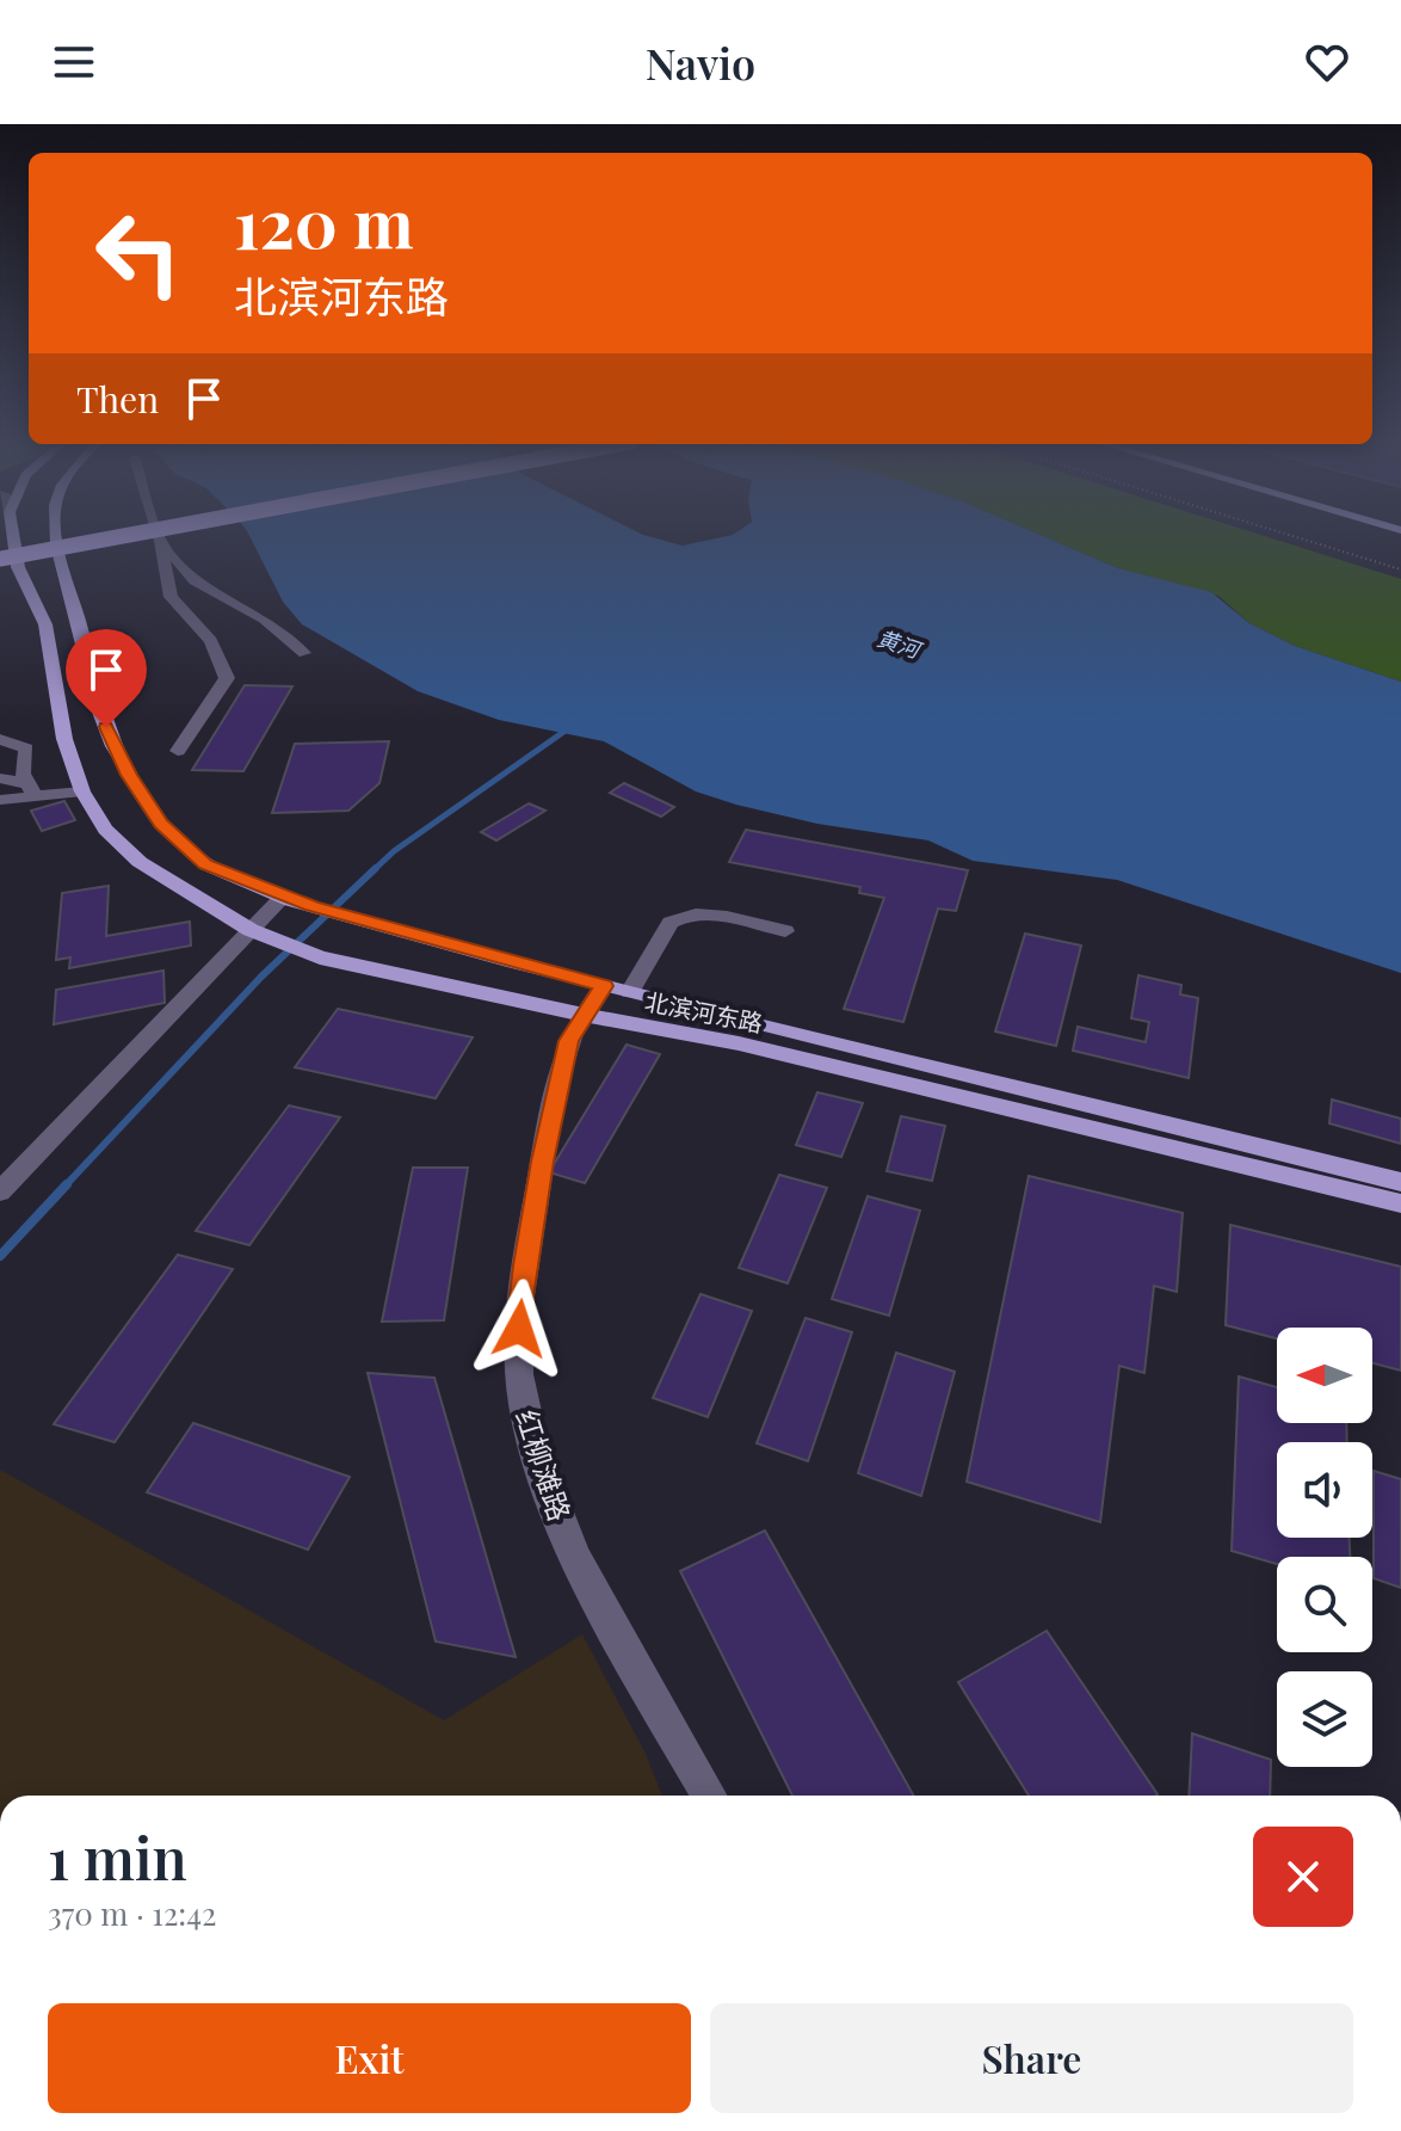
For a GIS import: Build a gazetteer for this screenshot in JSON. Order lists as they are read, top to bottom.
{
  "streets": {
    "main road": ["北滨河东路"],
    "street": ["红柳滩路"]
  },
  "crossings": [
    ["北滨河东路", "红柳滩路"]
  ],
  "water": ["黄河"],
  "north": "left",
  "page": {
    "header": "Navio",
    "turn": ["120 m", "北滨河东路"],
    "then": "Then",
    "heading": ["1 min", "370 m · 12:42"],
    "buttons": ["Exit", "Share"]
  }
}
